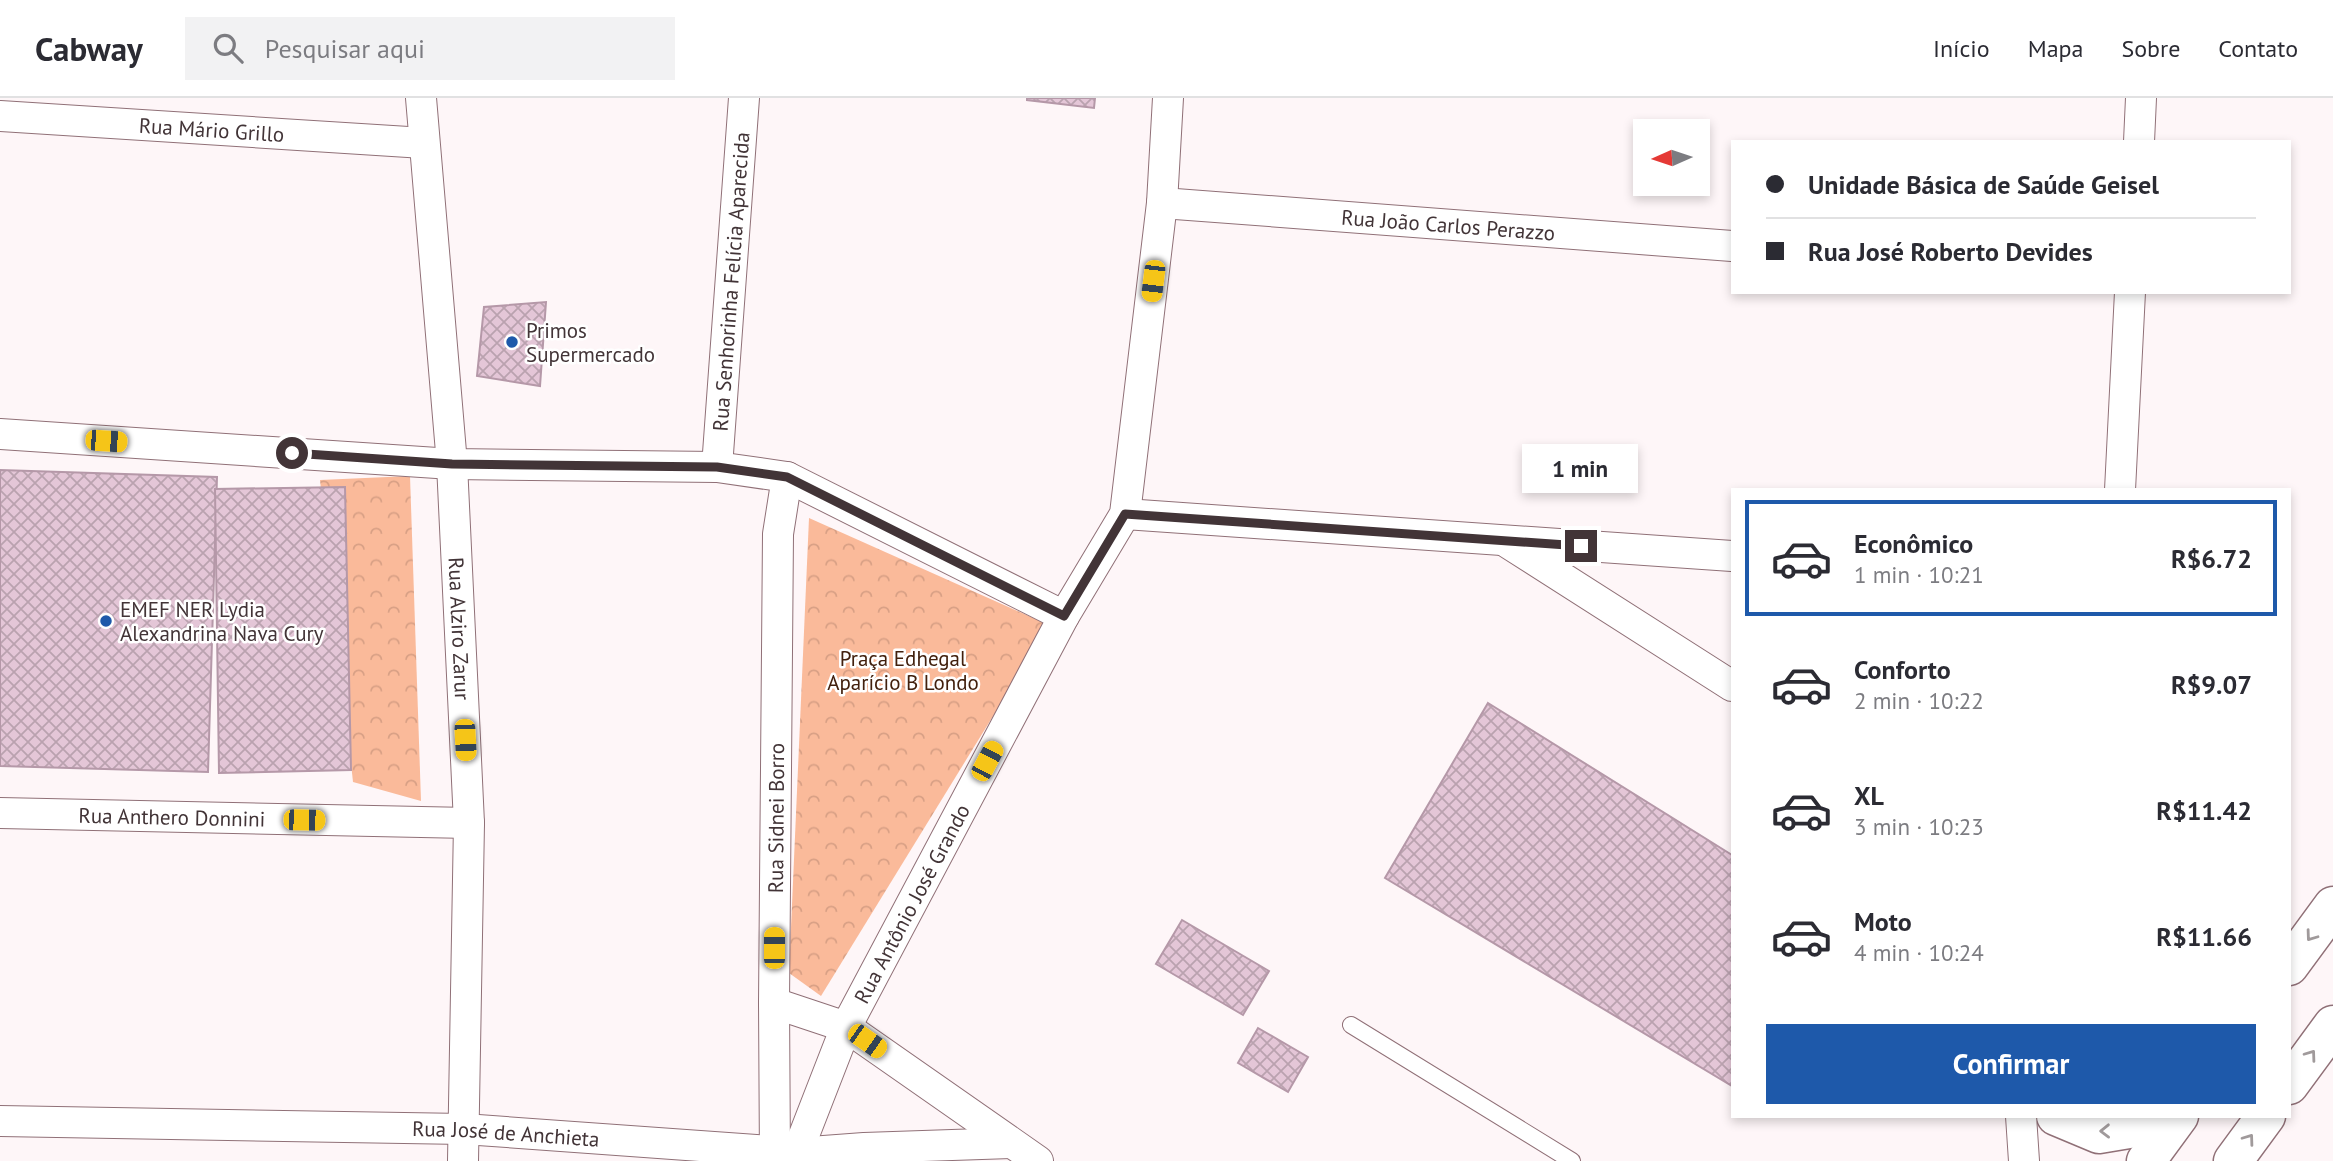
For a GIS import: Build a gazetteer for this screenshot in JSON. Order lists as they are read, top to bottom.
{
  "streets": {
    "street": [
      "Rua Mário Grillo",
      "Rua João Carlos Perazzo",
      "Rua Senhorinha Felícia Aparecida",
      "Rua Alziro Zarur",
      "Rua Anthero Donnini",
      "Rua Sidnei Borro",
      "Rua Antônio José Grando",
      "Rua José de Anchieta"
    ]
  },
  "crossings": [
    ["Rua Mário Grillo", "Rua Alziro Zarur"],
    ["Rua Alziro Zarur", "Rua Anthero Donnini"],
    ["Rua Alziro Zarur", "Rua José de Anchieta"],
    ["Rua Sidnei Borro", "Rua Antônio José Grando"],
    ["Rua Sidnei Borro", "Rua José de Anchieta"],
    ["Rua Antônio José Grando", "Rua José de Anchieta"]
  ],
  "parks": ["Praça Edhegal Aparício B Londo"],
  "places": ["Primos Supermercado", "EMEF NER Lydia Alexandrina Nava Cury"],
  "north": "left",
  "page": {
    "header": "Cabway",
    "search": "Pesquisar aqui",
    "nav": [
      "Início",
      "Mapa",
      "Sobre",
      "Contato"
    ],
    "banner": ["Unidade Básica de Saúde Geisel", "Rua José Roberto Devides"],
    "bubble": "1 min",
    "list": [
      {
        "name": "Econômico",
        "note": "1 min · 10:21",
        "value": "R$6.72"
      },
      {
        "name": "Conforto",
        "note": "2 min · 10:22",
        "value": "R$9.07"
      },
      {
        "name": "XL",
        "note": "3 min · 10:23",
        "value": "R$11.42"
      },
      {
        "name": "Moto",
        "note": "4 min · 10:24",
        "value": "R$11.66"
      }
    ],
    "buttons": "Confirmar"
  }
}
